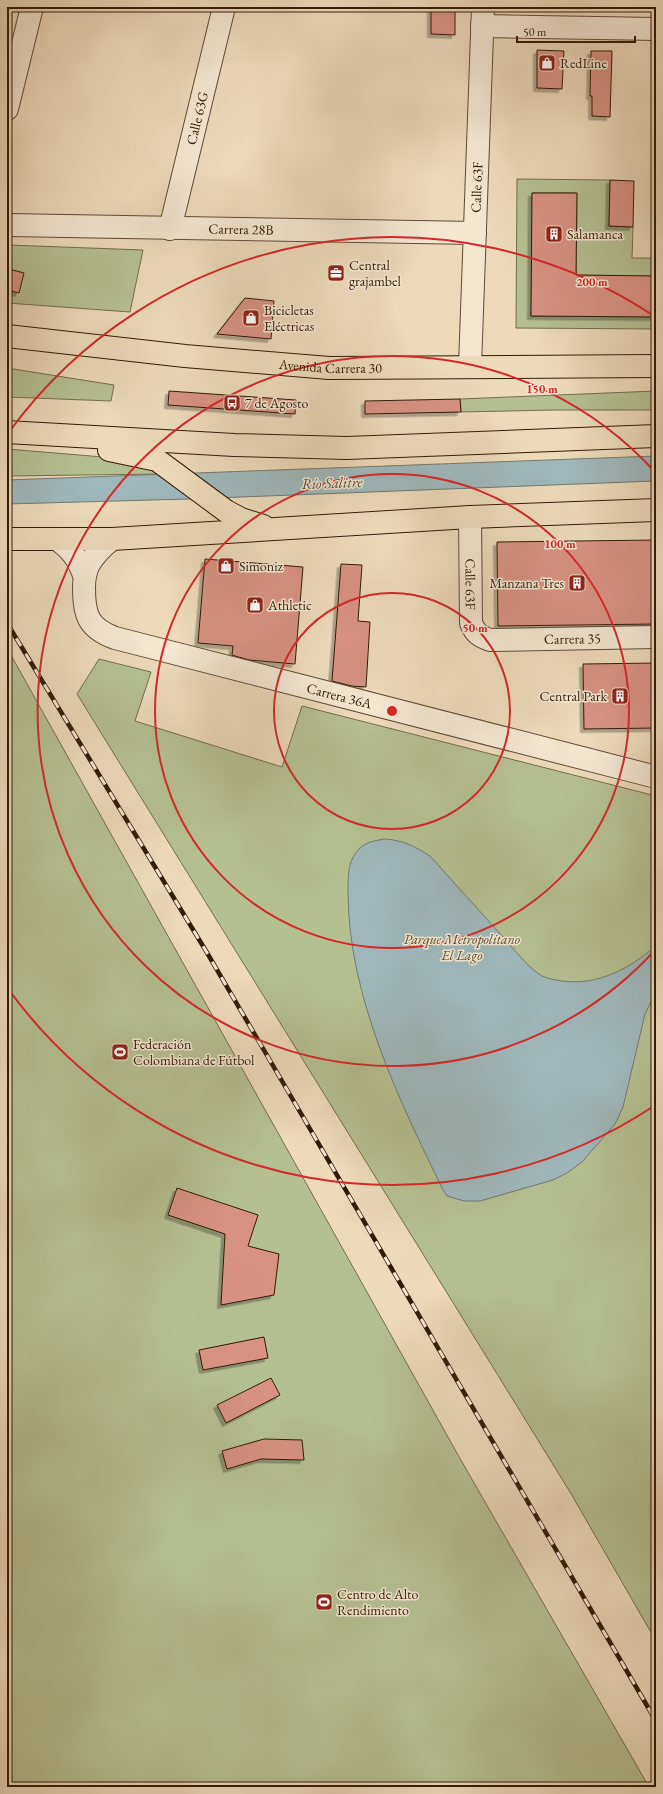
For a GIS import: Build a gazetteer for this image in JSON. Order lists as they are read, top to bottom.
{
  "streets": {
    "highway": ["Avenida Carrera 30"],
    "street": [
      "Calle 63G",
      "Calle 63F",
      "Carrera 28B",
      "Carrera 35",
      "Carrera 36A"
    ]
  },
  "crossings": [
    ["Calle 63G", "Carrera 28B"],
    ["Calle 63F", "Carrera 28B"],
    ["Calle 63F", "Avenida Carrera 30"],
    ["Calle 63F", "Carrera 35"]
  ],
  "water": ["Río Salitre"],
  "parks": ["Parque Metropolitano El Lago"],
  "places": {
    "shop": [
      "RedLine",
      "Bicicletas Eléctricas",
      "Simoniz",
      "Athletic"
    ],
    "building": ["Salamanca", "Manzana Tres", "Central Park"],
    "office": ["Central grajambel"],
    "bus stop": ["7 de Agosto"],
    "sports": ["Federación Colombiana de Fútbol", "Centro de Alto Rendimiento"]
  },
  "scale_bar": "50 m",
  "rings": [
    "200 m",
    "150 m",
    "100 m",
    "50 m"
  ]
}
